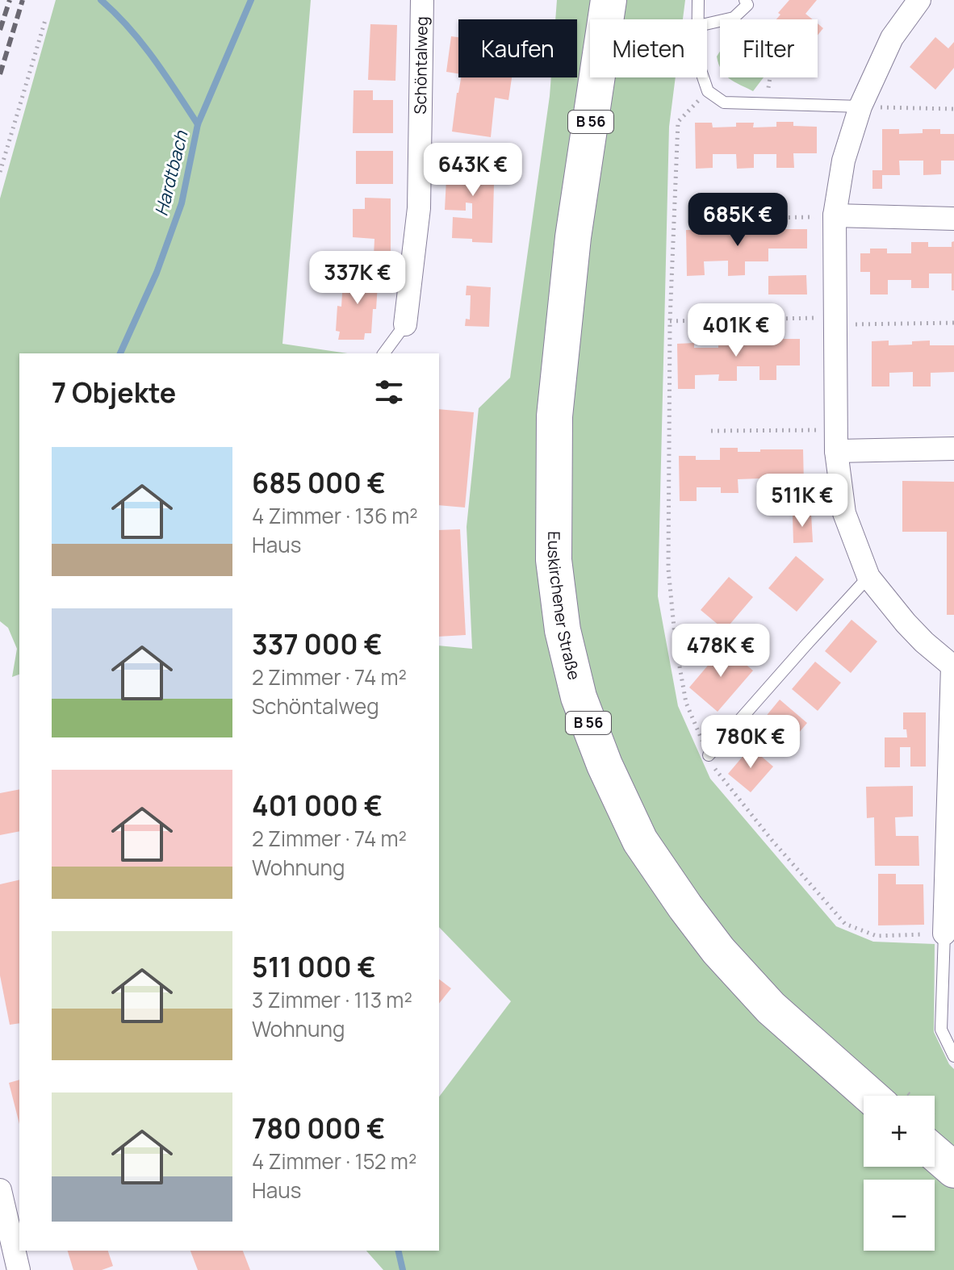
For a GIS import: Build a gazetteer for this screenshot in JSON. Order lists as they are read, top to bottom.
{
  "streets": {
    "main road": ["B 56", "Euskirchener Straße"],
    "street": ["Schöntalweg"]
  },
  "water": ["Hardtbach"],
  "page": {
    "chip": ["Kaufen", "Mieten", "Filter"],
    "price": [
      "643K €",
      "685K €",
      "337K €",
      "401K €",
      "511K €",
      "478K €",
      "780K €"
    ],
    "heading": "7 Objekte",
    "list": [
      {
        "name": "685 000 €",
        "note": "4 Zimmer · 136 m² · Haus"
      },
      {
        "name": "337 000 €",
        "note": "2 Zimmer · 74 m² · Schöntalweg"
      },
      {
        "name": "401 000 €",
        "note": "2 Zimmer · 74 m² · Wohnung"
      },
      {
        "name": "511 000 €",
        "note": "3 Zimmer · 113 m² · Wohnung"
      },
      {
        "name": "780 000 €",
        "note": "4 Zimmer · 152 m² · Haus"
      }
    ],
    "map_buttons": ["+", "−"]
  }
}
